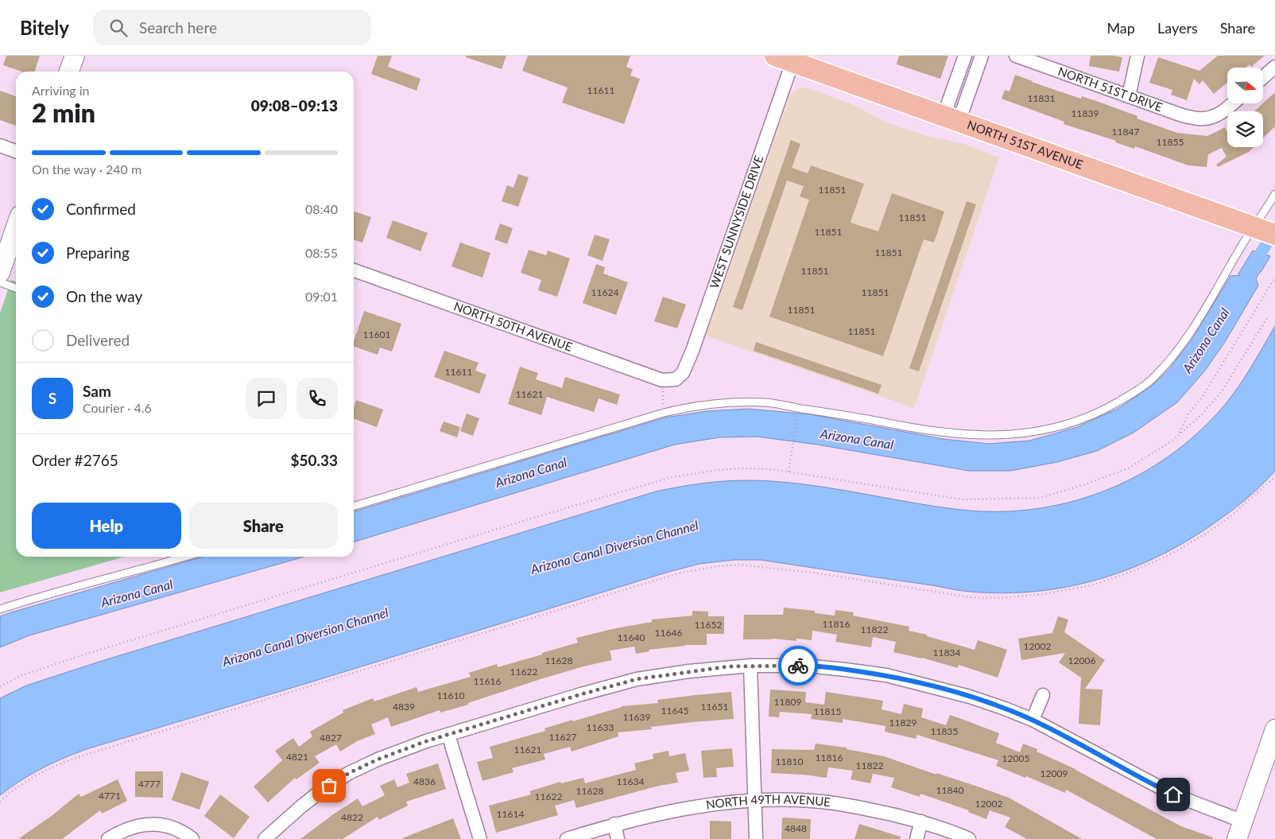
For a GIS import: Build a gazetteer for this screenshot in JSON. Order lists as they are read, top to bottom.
{
  "streets": {
    "main road": ["NORTH 51ST AVENUE"],
    "street": [
      "NORTH 51ST DRIVE",
      "WEST SUNNYSIDE DRIVE",
      "NORTH 50TH AVENUE",
      "NORTH 49TH AVENUE"
    ]
  },
  "crossings": [
    ["NORTH 51ST AVENUE", "WEST SUNNYSIDE DRIVE"],
    ["WEST SUNNYSIDE DRIVE", "NORTH 50TH AVENUE"]
  ],
  "water": ["Arizona Canal", "Arizona Canal Diversion Channel"],
  "house_numbers": [
    "11611",
    "11831",
    "11839",
    "11847",
    "11855",
    "11851",
    "11851",
    "11851",
    "11851",
    "11851",
    "11624",
    "11851",
    "11851",
    "11851",
    "11601",
    "11611",
    "11621",
    "11816",
    "11652",
    "11822",
    "11646",
    "11640",
    "12002",
    "11834",
    "11628",
    "12006",
    "11622",
    "11616",
    "11610",
    "11809",
    "4839",
    "11651",
    "11645",
    "11815",
    "11639",
    "11829",
    "11633",
    "11835",
    "11627",
    "4827",
    "11621",
    "4821",
    "11816",
    "12005",
    "11810",
    "11822",
    "12009",
    "4836",
    "11634",
    "4777",
    "11840",
    "11628",
    "4771",
    "11622",
    "12002",
    "11614",
    "4822",
    "4848"
  ],
  "north": "right",
  "page": {
    "header": "Bitely",
    "search": "Search here",
    "nav": ["Map", "Layers", "Share"],
    "heading": ["2 min", "Arriving in", "09:08–09:13"],
    "panel": [
      "Sam",
      "Courier · 4.6",
      "Order #2765",
      "$50.33"
    ],
    "bar": "On the way · 240 m",
    "list": [
      ["Confirmed", "08:40"],
      ["Preparing", "08:55"],
      ["On the way", "09:01"],
      "Delivered"
    ],
    "round": "S",
    "buttons": ["Help", "Share"]
  }
}
